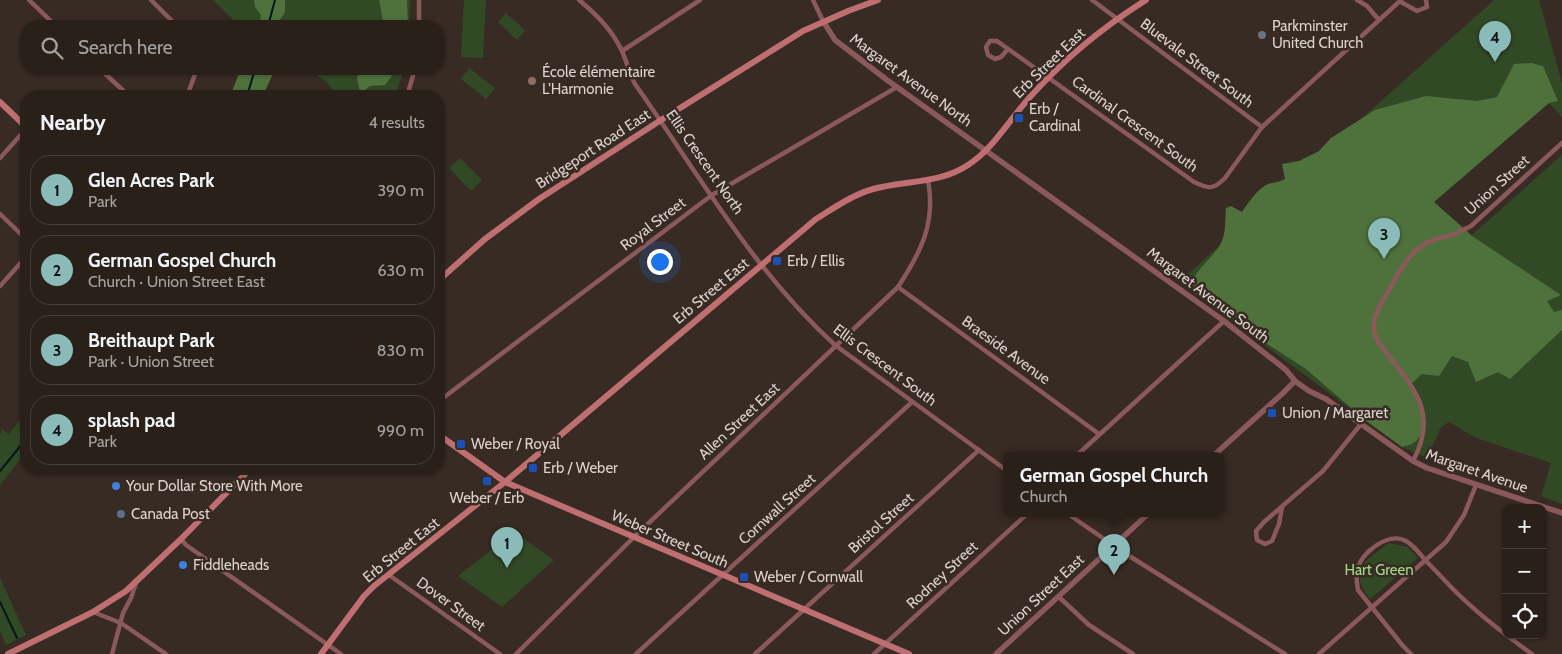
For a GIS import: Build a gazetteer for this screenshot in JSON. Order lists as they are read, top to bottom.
{
  "streets": {
    "main road": ["Erb Street East", "Bridgeport Road East", "Weber Street South"],
    "street": [
      "Bluevale Street South",
      "Margaret Avenue North",
      "Cardinal Crescent South",
      "Ellis Crescent North",
      "Union Street",
      "Royal Street",
      "Margaret Avenue South",
      "Braeside Avenue",
      "Ellis Crescent South",
      "Allen Street East",
      "Margaret Avenue",
      "Cornwall Street",
      "Bristol Street",
      "Rodney Street",
      "Union Street East",
      "Dover Street"
    ]
  },
  "crossings": [
    ["Erb Street East", "Bluevale Street South"],
    ["Erb Street East", "Margaret Avenue North"],
    ["Erb Street East", "Cardinal Crescent South"],
    ["Erb Street East", "Ellis Crescent North"],
    ["Erb Street East", "Margaret Avenue South"],
    ["Erb Street East", "Ellis Crescent South"],
    ["Erb Street East", "Allen Street East"],
    ["Erb Street East", "Weber Street South"],
    ["Erb Street East", "Dover Street"],
    ["Bluevale Street South", "Cardinal Crescent South"],
    ["Margaret Avenue North", "Bridgeport Road East"],
    ["Margaret Avenue North", "Royal Street"],
    ["Margaret Avenue North", "Margaret Avenue South"],
    ["Bridgeport Road East", "Ellis Crescent North"],
    ["Ellis Crescent North", "Royal Street"],
    ["Ellis Crescent North", "Ellis Crescent South"],
    ["Union Street", "Margaret Avenue South"],
    ["Union Street", "Margaret Avenue"],
    ["Margaret Avenue South", "Margaret Avenue"],
    ["Braeside Avenue", "Allen Street East"],
    ["Ellis Crescent South", "Allen Street East"],
    ["Ellis Crescent South", "Cornwall Street"],
    ["Ellis Crescent South", "Bristol Street"],
    ["Allen Street East", "Weber Street South"],
    ["Cornwall Street", "Weber Street South"],
    ["Bristol Street", "Weber Street South"],
    ["Weber Street South", "Rodney Street"]
  ],
  "parks": ["Hart Green"],
  "places": {
    "other": [
      "Parkminster United Church",
      "École élémentaire L'Harmonie",
      "Your Dollar Store With More",
      "Canada Post",
      "Fiddleheads"
    ],
    "transit": [
      "Erb / Cardinal",
      "Erb / Ellis",
      "Union / Margaret",
      "Weber / Royal",
      "Erb / Weber",
      "Weber / Erb",
      "Weber / Cornwall"
    ]
  },
  "page": {
    "search": "Search here",
    "pins": [
      "4",
      "3",
      "1",
      "2"
    ],
    "heading": ["Nearby", "4 results"],
    "list": [
      {
        "mark": "1",
        "name": "Glen Acres Park",
        "note": "Park",
        "value": "390 m"
      },
      {
        "mark": "2",
        "name": "German Gospel Church",
        "note": "Church · Union Street East",
        "value": "630 m"
      },
      {
        "mark": "3",
        "name": "Breithaupt Park",
        "note": "Park · Union Street",
        "value": "830 m"
      },
      {
        "mark": "4",
        "name": "splash pad",
        "note": "Park",
        "value": "990 m"
      }
    ],
    "popup": ["German Gospel Church", "Church"],
    "map_buttons": ["+", "−"]
  }
}
